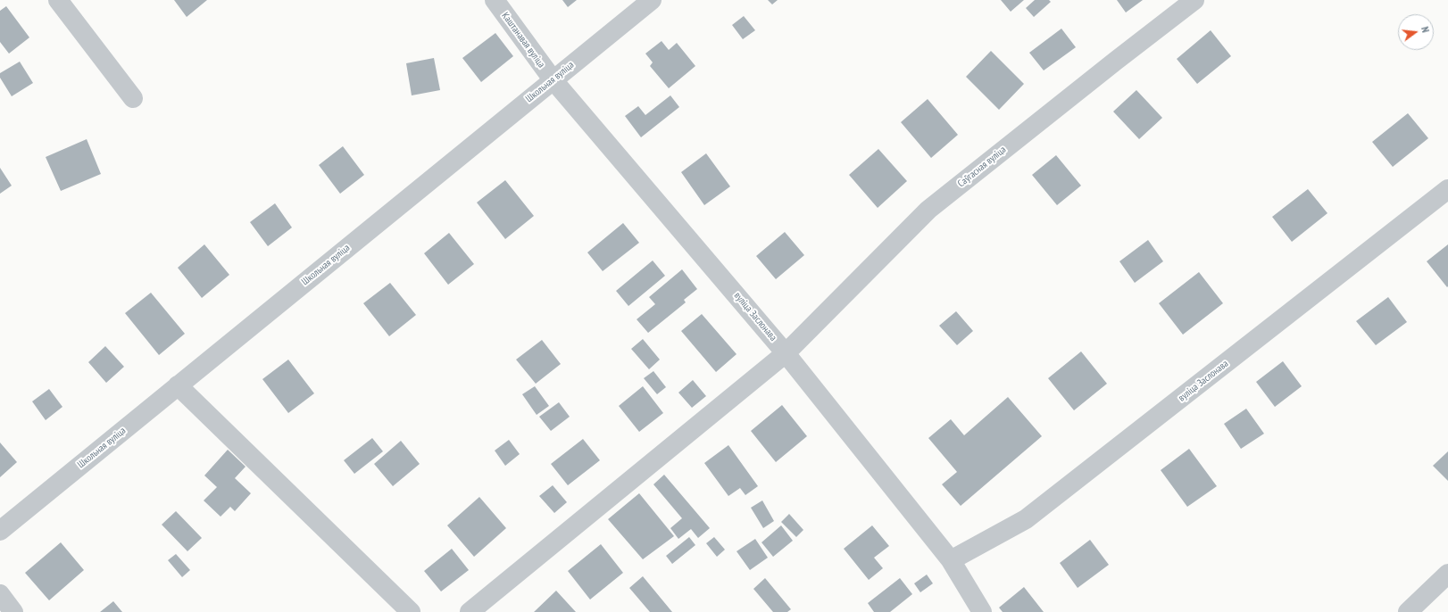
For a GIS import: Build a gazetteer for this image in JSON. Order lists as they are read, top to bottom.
{
  "streets": {
    "street": [
      "Каштанавая вуліца",
      "Школьная вуліца",
      "Саўгасная вуліца",
      "вуліца Заслонава"
    ]
  },
  "crossings": [
    ["Каштанавая вуліца", "Школьная вуліца"],
    ["Каштанавая вуліца", "вуліца Заслонава"],
    ["Школьная вуліца", "вуліца Заслонава"],
    ["Саўгасная вуліца", "вуліца Заслонава"]
  ],
  "north": "right"
}
